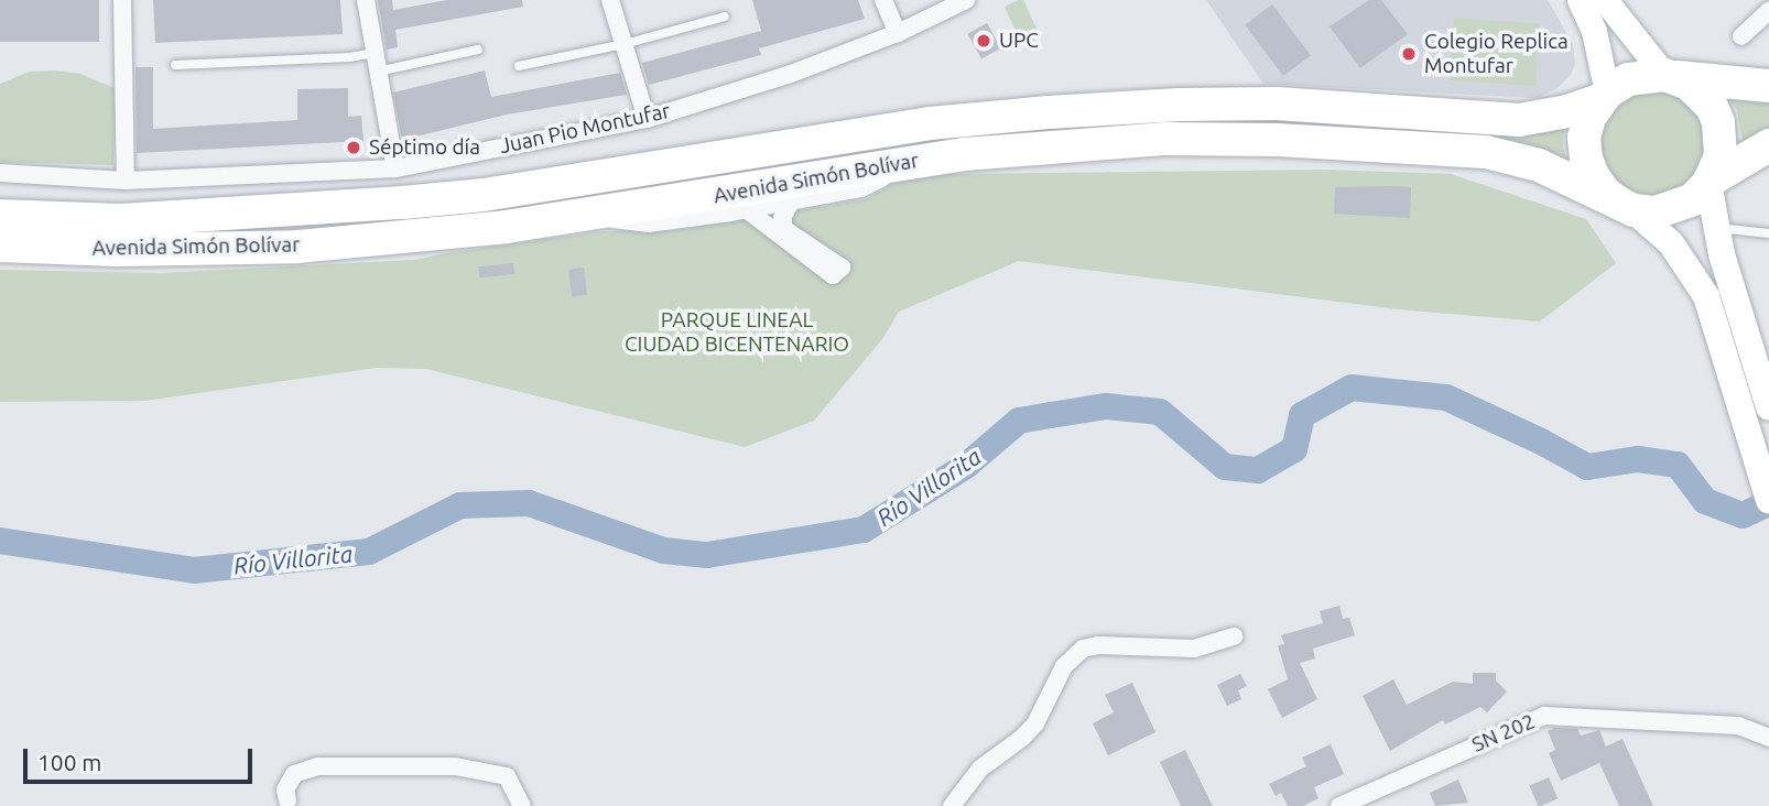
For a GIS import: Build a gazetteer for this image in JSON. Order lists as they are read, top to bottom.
{
  "streets": {
    "highway": ["Avenida Simón Bolívar"],
    "street": ["Juan Pio Montufar", "SN 202"]
  },
  "water": ["Río Villorita"],
  "parks": ["PARQUE LINEAL CIUDAD BICENTENARIO"],
  "places": ["UPC", "Colegio Replica Montufar", "Séptimo día"],
  "scale_bar": "100 m"
}
